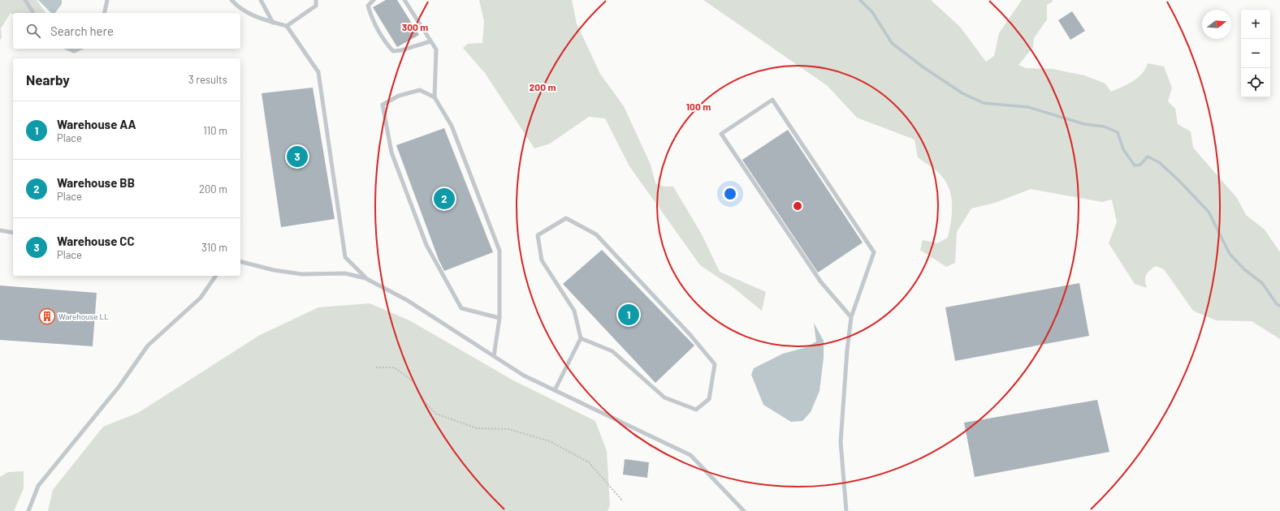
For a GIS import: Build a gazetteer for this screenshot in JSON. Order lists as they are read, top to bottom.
{
  "places": {
    "building": ["Warehouse LL"]
  },
  "north": "right",
  "page": {
    "map_buttons": ["+", "−"],
    "search": "Search here",
    "heading": ["Nearby", "3 results"],
    "list": [
      {
        "mark": "1",
        "name": "Warehouse AA",
        "note": "Place",
        "value": "110 m"
      },
      {
        "mark": "2",
        "name": "Warehouse BB",
        "note": "Place",
        "value": "200 m"
      },
      {
        "mark": "3",
        "name": "Warehouse CC",
        "note": "Place",
        "value": "310 m"
      }
    ],
    "pins": ["3", "2", "1"]
  },
  "rings": ["300 m", "200 m", "100 m"]
}
